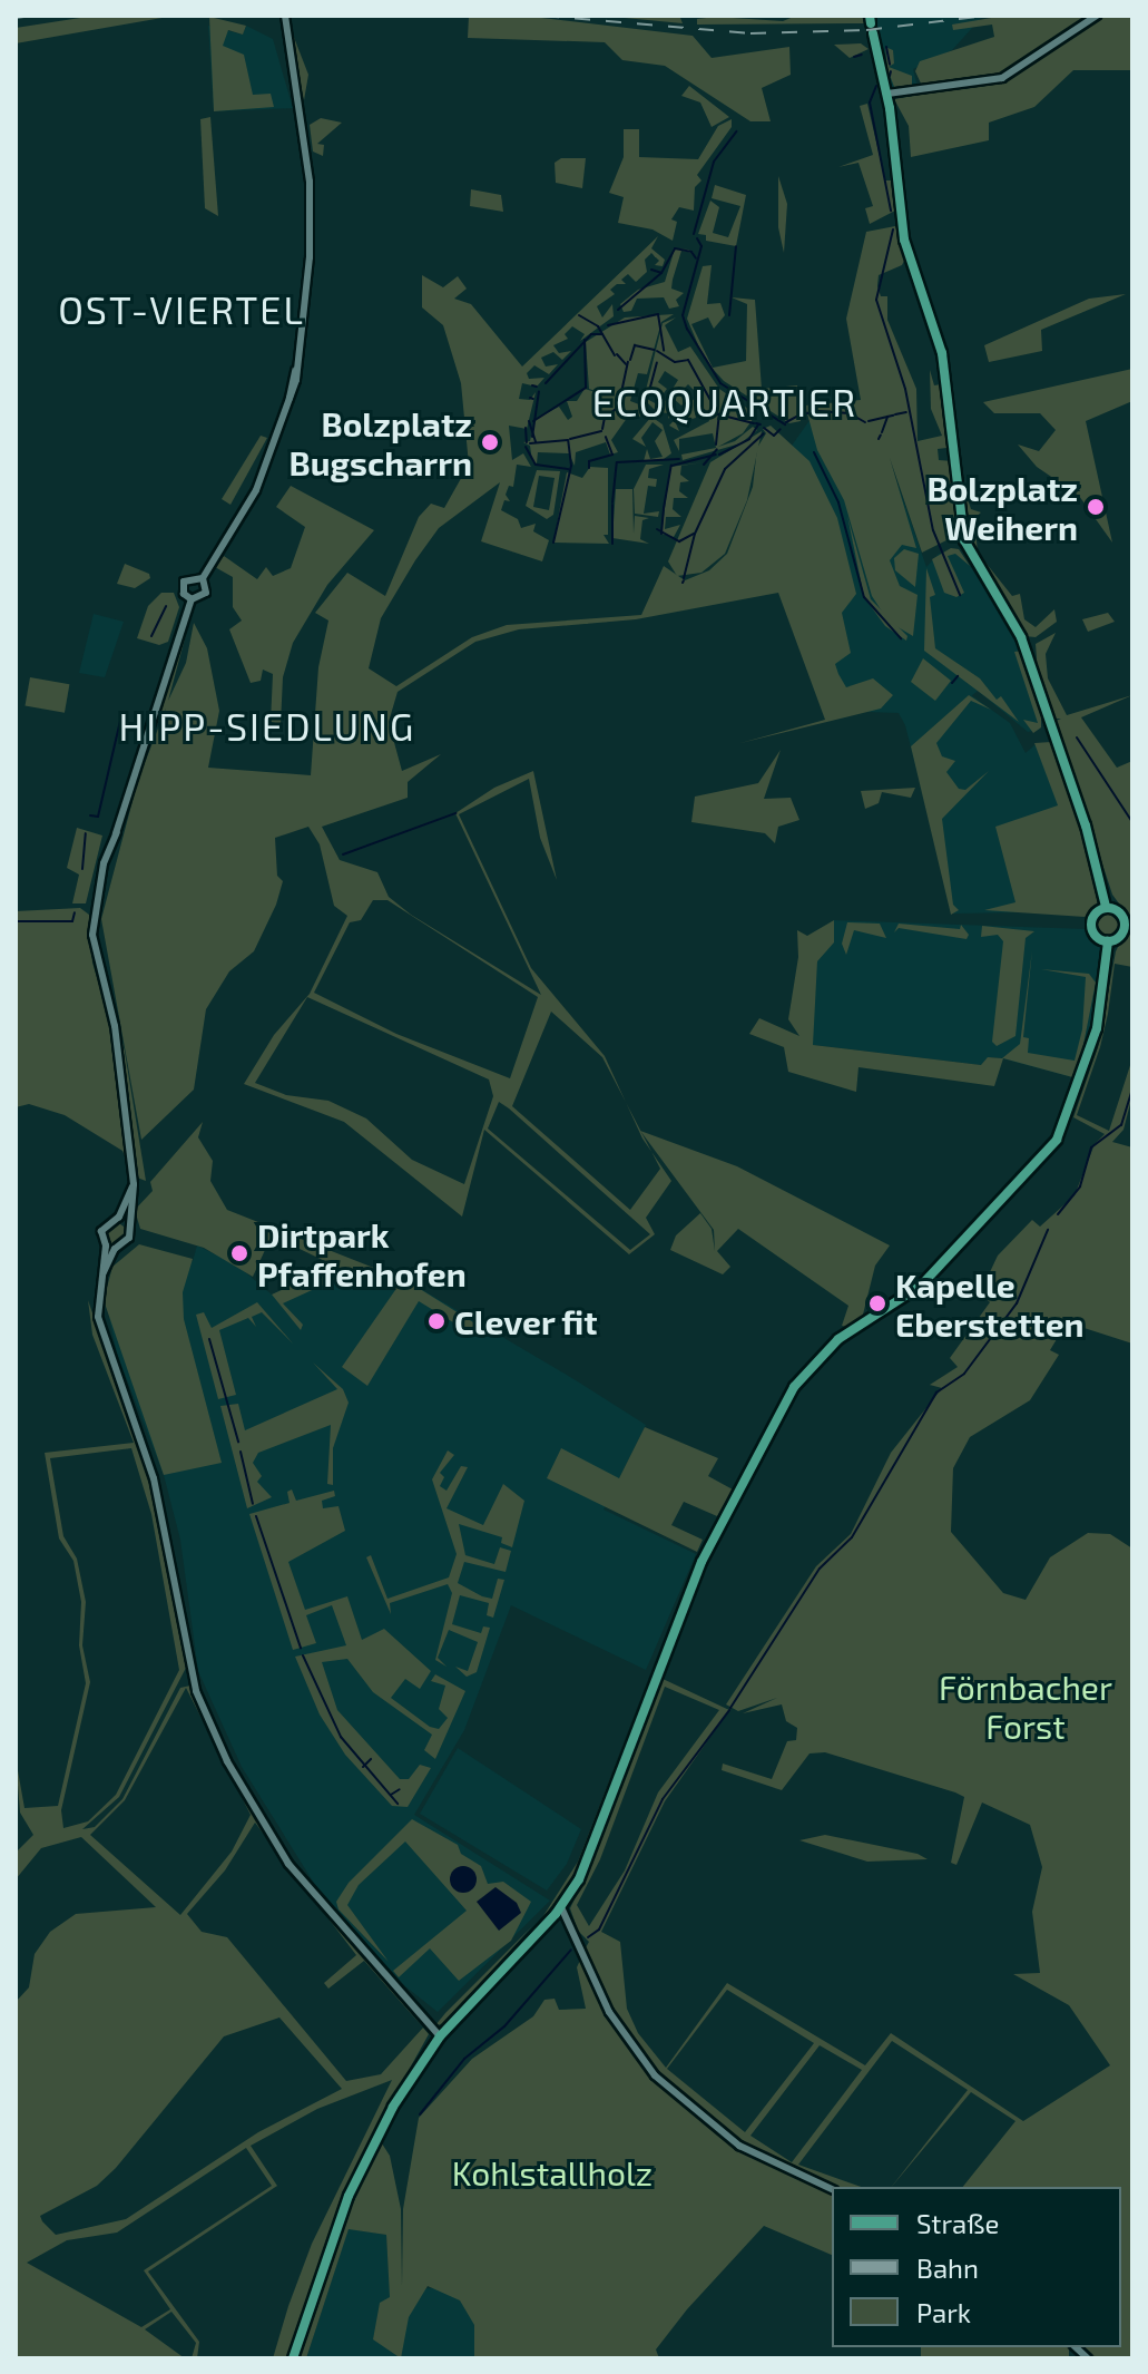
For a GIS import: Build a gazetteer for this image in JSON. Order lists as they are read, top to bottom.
{
  "districts": ["OST-VIERTEL", "ECOQUARTIER", "HIPP-SIEDLUNG"],
  "parks": ["Förnbacher Forst", "Kohlstallholz"],
  "places": [
    "Bolzplatz Bugscharrn",
    "Bolzplatz Weihern",
    "Dirtpark Pfaffenhofen",
    "Kapelle Eberstetten",
    "Clever fit"
  ],
  "legend": ["Straße", "Bahn", "Park"]
}
